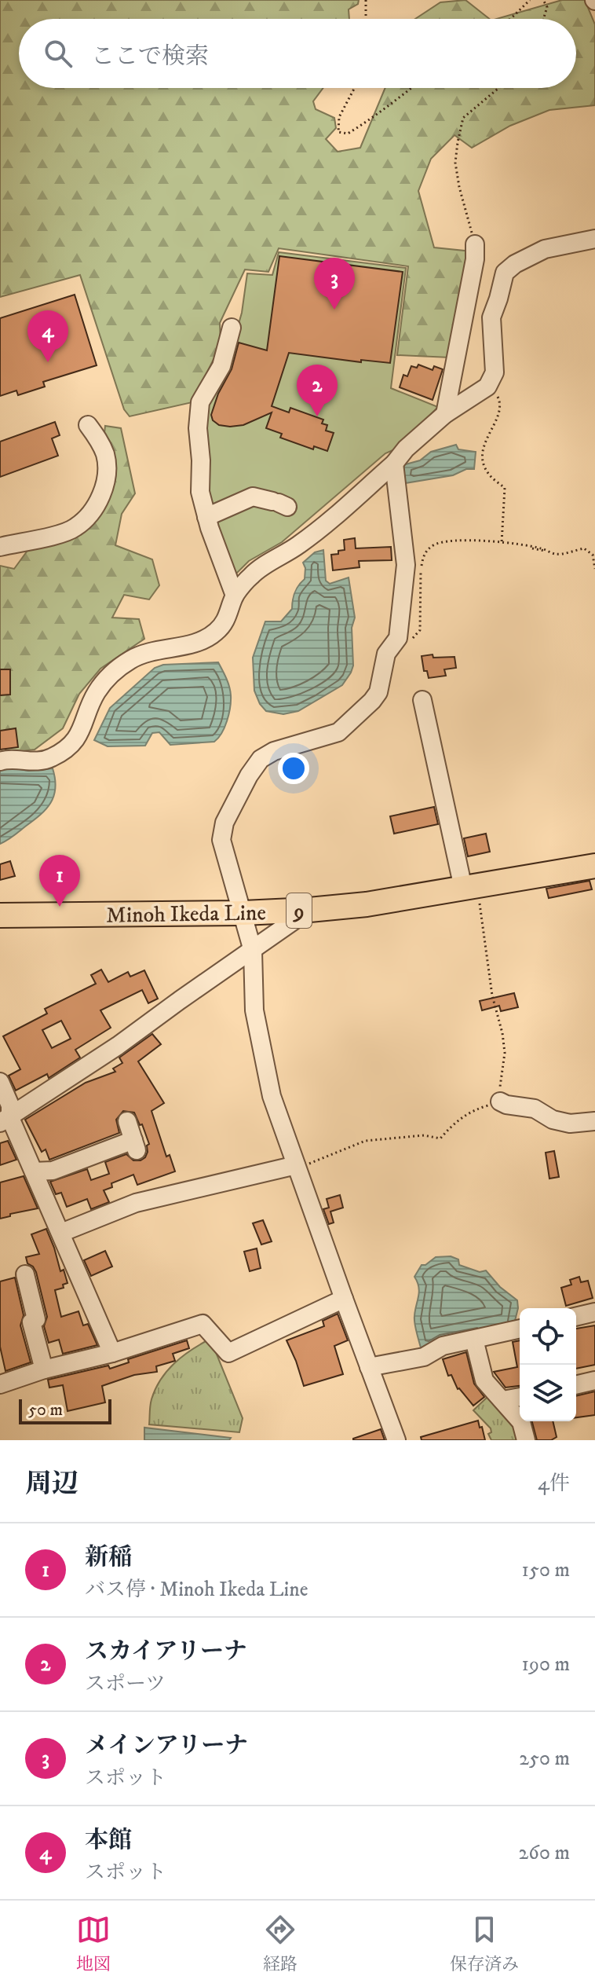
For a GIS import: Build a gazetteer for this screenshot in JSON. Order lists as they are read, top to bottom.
{
  "streets": {
    "main road": ["9", "Minoh Ikeda Line"]
  },
  "scale_bar": "50 m",
  "page": {
    "search": "ここで検索",
    "pins": [
      "3",
      "4",
      "2",
      "1"
    ],
    "scale": "50 m",
    "heading": ["周辺", "4件"],
    "list": [
      {
        "mark": "1",
        "name": "新稲",
        "note": "バス停 · Minoh Ikeda Line",
        "value": "150 m"
      },
      {
        "mark": "2",
        "name": "スカイアリーナ",
        "note": "スポーツ",
        "value": "190 m"
      },
      {
        "mark": "3",
        "name": "メインアリーナ",
        "note": "スポット",
        "value": "250 m"
      },
      {
        "mark": "4",
        "name": "本館",
        "note": "スポット",
        "value": "260 m"
      }
    ],
    "nav": ["地図", "経路", "保存済み"]
  }
}
